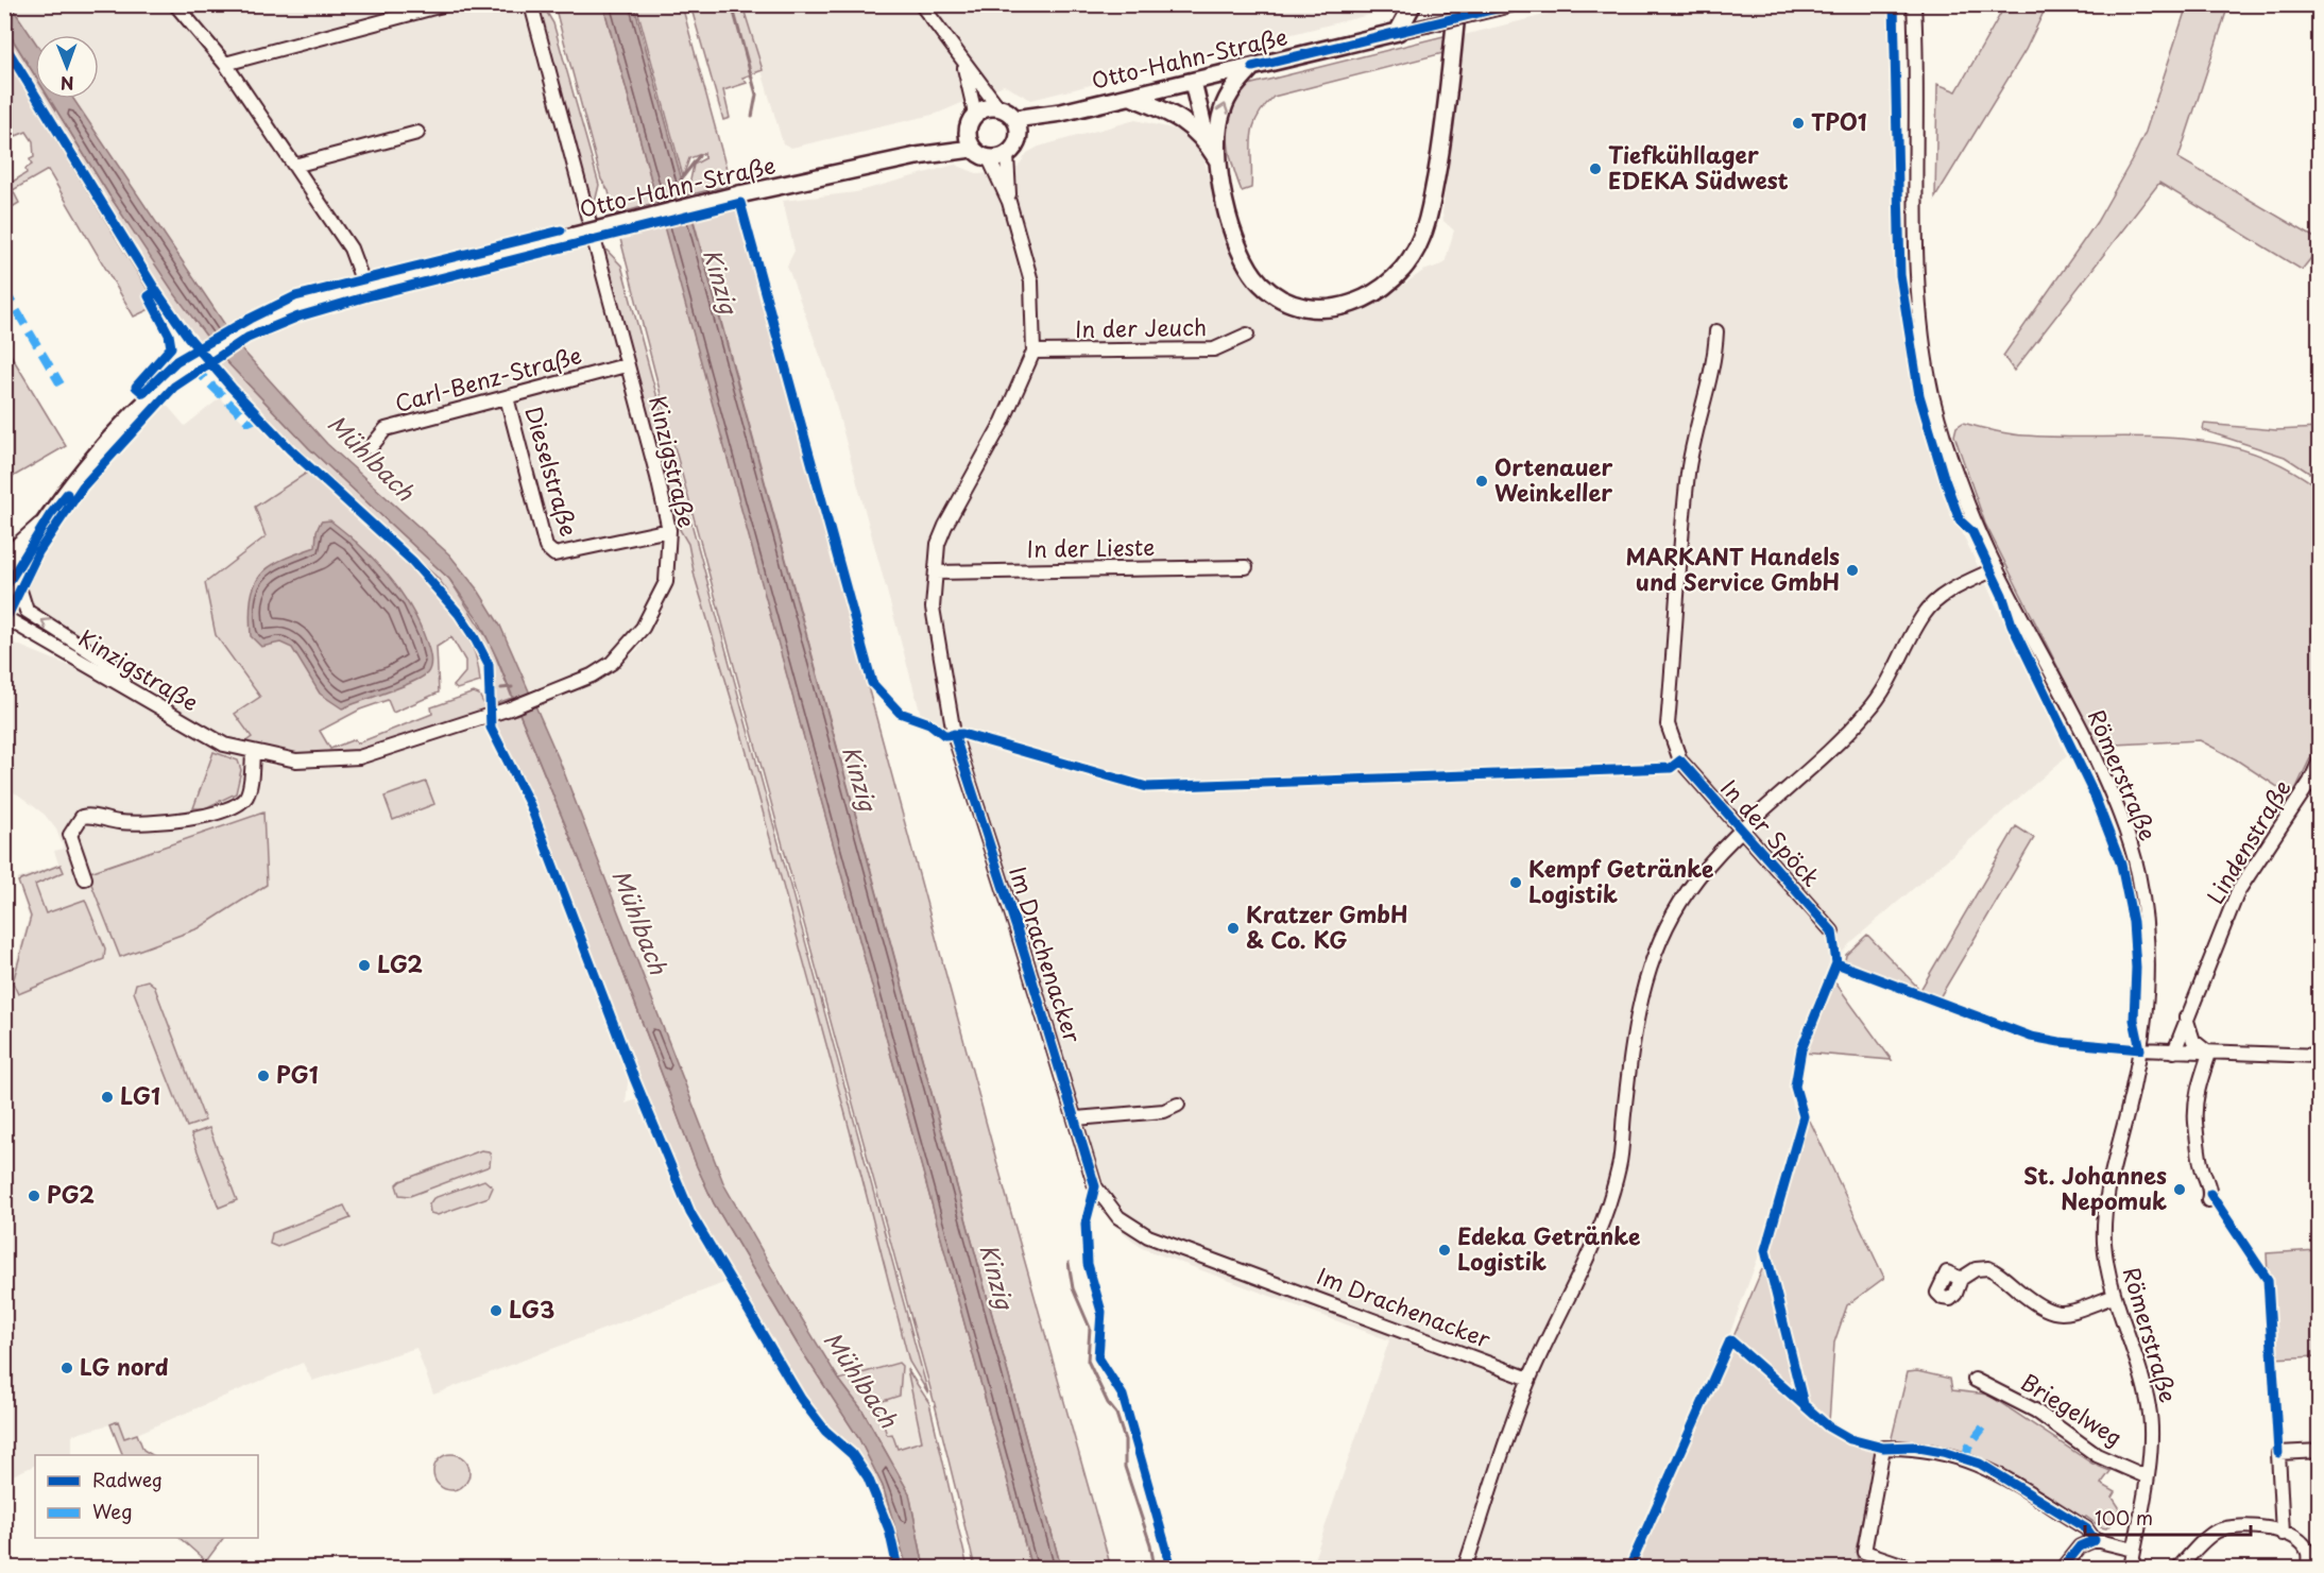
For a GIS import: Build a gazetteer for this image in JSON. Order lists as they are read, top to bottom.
{
  "streets": {
    "main road": ["Otto-Hahn-Straße"],
    "street": [
      "In der Jeuch",
      "Carl-Benz-Straße",
      "Kinzigstraße",
      "Dieselstraße",
      "In der Lieste",
      "Römerstraße",
      "In der Spöck",
      "Lindenstraße",
      "Im Drachenacker",
      "Briegelweg"
    ]
  },
  "crossings": [
    ["Otto-Hahn-Straße", "Im Drachenacker"],
    ["In der Jeuch", "Im Drachenacker"],
    ["Carl-Benz-Straße", "Kinzigstraße"],
    ["Carl-Benz-Straße", "Dieselstraße"],
    ["Kinzigstraße", "Dieselstraße"],
    ["In der Lieste", "Im Drachenacker"],
    ["Römerstraße", "Briegelweg"]
  ],
  "water": ["Kinzig", "Mühlbach"],
  "places": [
    "TPO1",
    "Tiefkühllager EDEKA Südwest",
    "Ortenauer Weinkeller",
    "MARKANT Handels und Service GmbH",
    "Kempf Getränke Logistik",
    "Kratzer GmbH & Co. KG",
    "LG2",
    "PG1",
    "LG1",
    "St. Johannes Nepomuk",
    "PG2",
    "Edeka Getränke Logistik",
    "LG3",
    "LG nord"
  ],
  "legend": ["Radweg", "Weg"],
  "scale_bar": "100 m",
  "north": "bottom"
}
